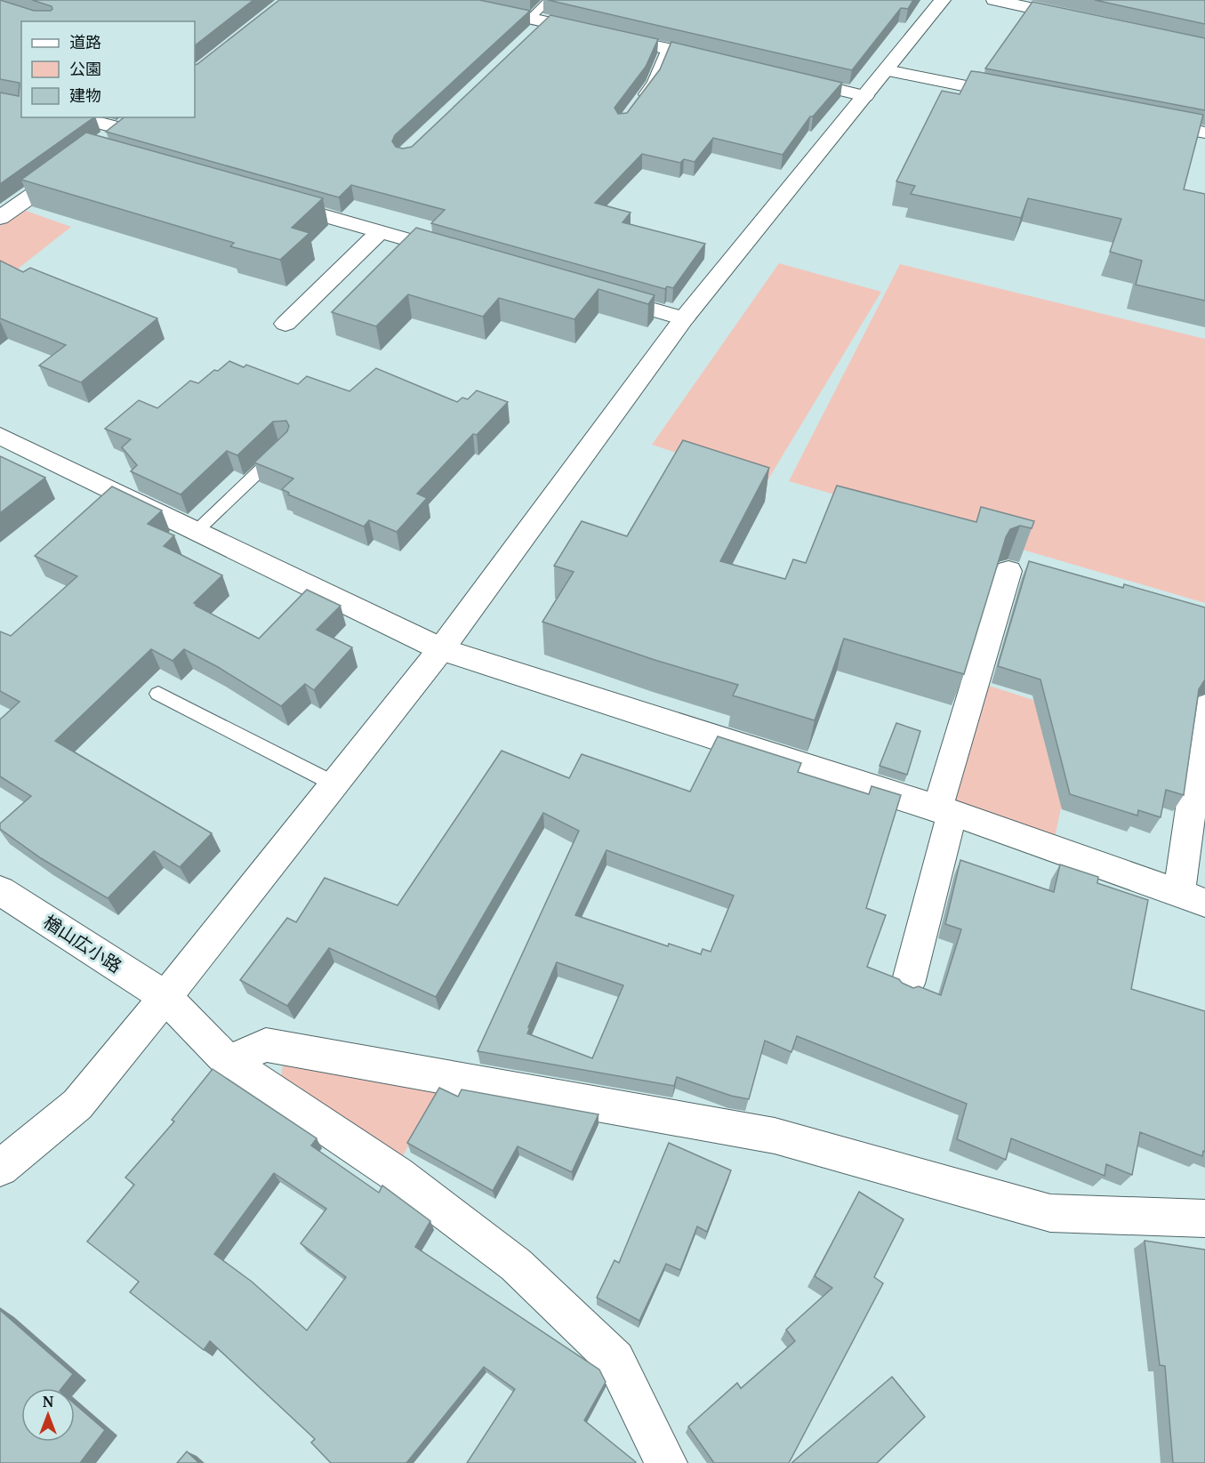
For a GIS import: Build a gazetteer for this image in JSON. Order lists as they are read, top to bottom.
{
  "streets": {
    "street": ["楢山広小路"]
  },
  "legend": ["道路", "公園", "建物"],
  "north": "top"
}
